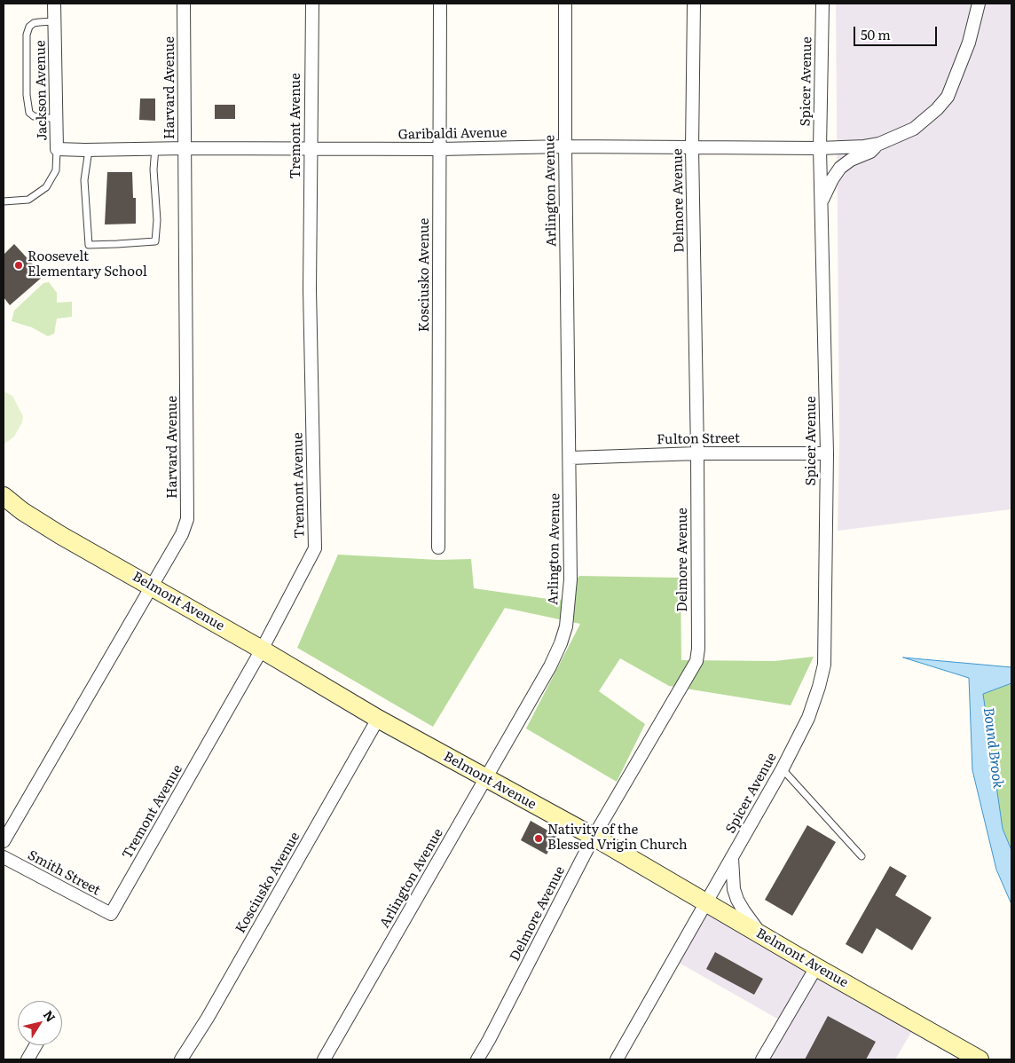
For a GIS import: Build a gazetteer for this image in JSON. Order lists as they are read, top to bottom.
{
  "streets": {
    "street": [
      "Spicer Avenue",
      "Harvard Avenue",
      "Jackson Avenue",
      "Tremont Avenue",
      "Garibaldi Avenue",
      "Arlington Avenue",
      "Delmore Avenue",
      "Kosciusko Avenue",
      "Fulton Street",
      "Belmont Avenue",
      "Smith Street"
    ]
  },
  "crossings": [
    ["Spicer Avenue", "Garibaldi Avenue"],
    ["Spicer Avenue", "Fulton Street"],
    ["Spicer Avenue", "Belmont Avenue"],
    ["Harvard Avenue", "Garibaldi Avenue"],
    ["Harvard Avenue", "Belmont Avenue"],
    ["Jackson Avenue", "Garibaldi Avenue"],
    ["Tremont Avenue", "Garibaldi Avenue"],
    ["Tremont Avenue", "Belmont Avenue"],
    ["Tremont Avenue", "Smith Street"],
    ["Garibaldi Avenue", "Arlington Avenue"],
    ["Garibaldi Avenue", "Delmore Avenue"],
    ["Garibaldi Avenue", "Kosciusko Avenue"],
    ["Arlington Avenue", "Fulton Street"],
    ["Arlington Avenue", "Belmont Avenue"],
    ["Delmore Avenue", "Fulton Street"],
    ["Delmore Avenue", "Belmont Avenue"],
    ["Kosciusko Avenue", "Belmont Avenue"]
  ],
  "water": ["Bound Brook"],
  "places": ["Roosevelt Elementary School", "Nativity of the Blessed Vrigin Church"],
  "scale_bar": "50 m",
  "north": "top right"
}
